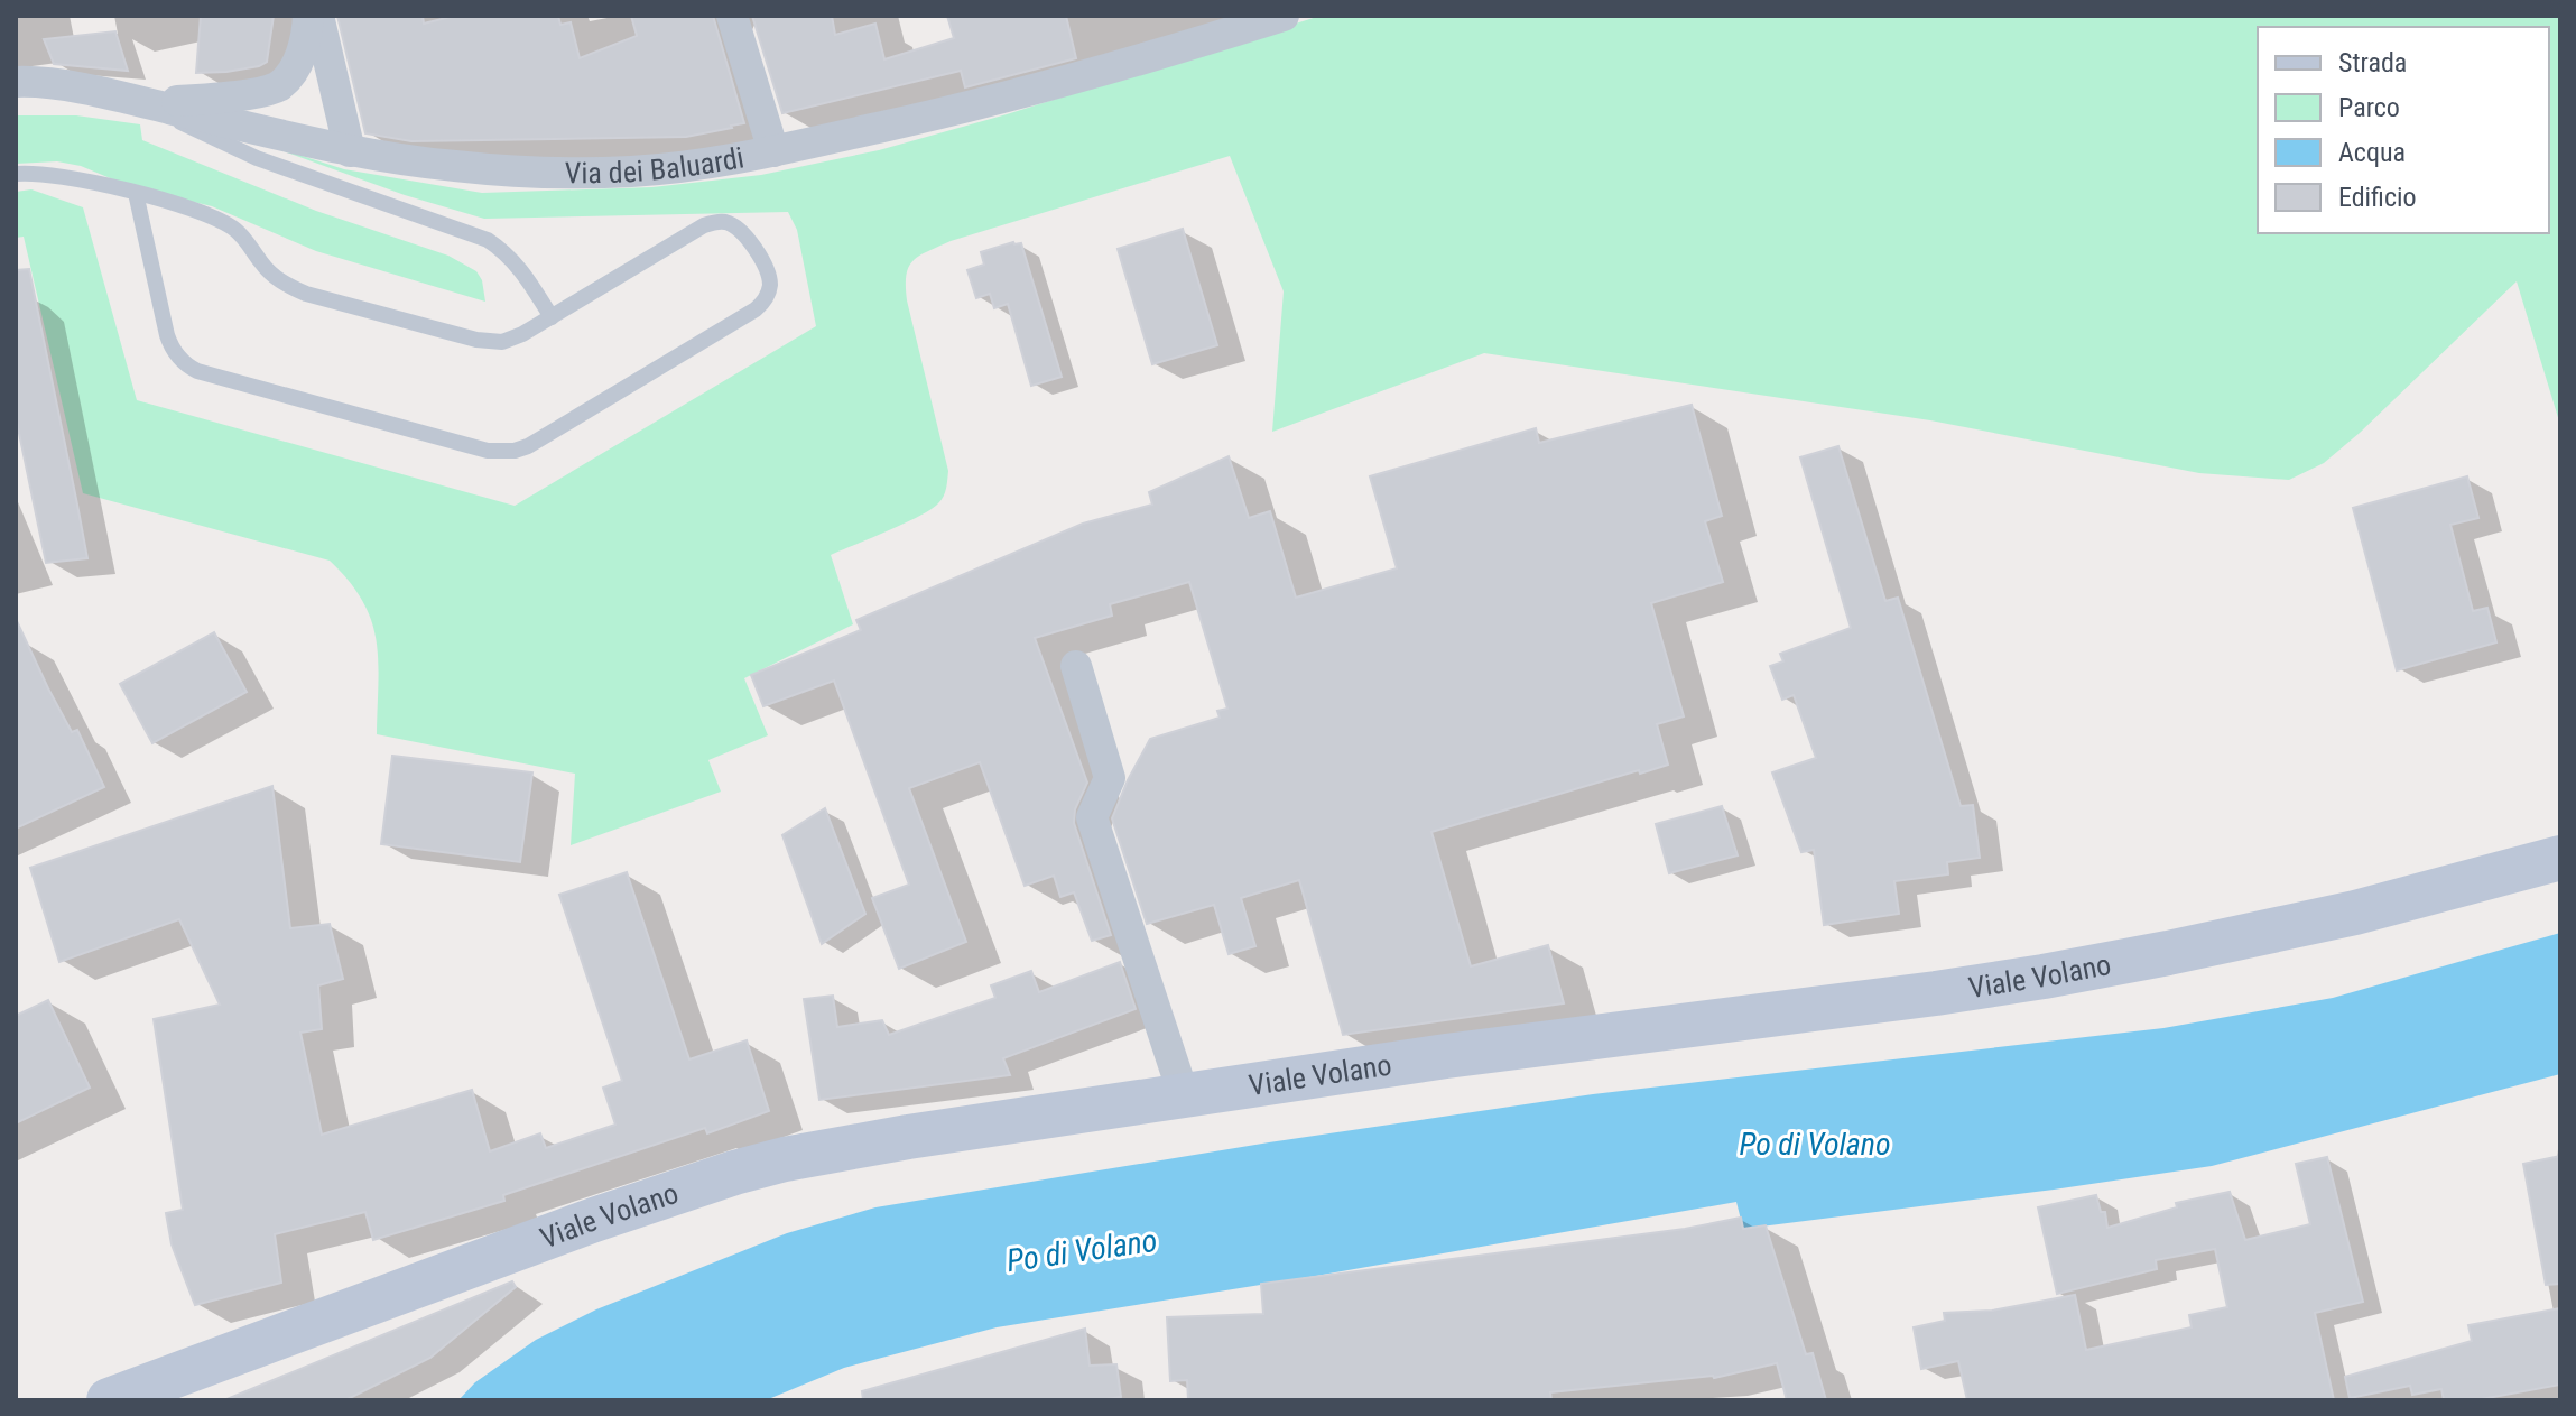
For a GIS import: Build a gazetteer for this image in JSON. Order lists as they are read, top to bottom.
{
  "streets": {
    "main road": ["Viale Volano"],
    "street": ["Via dei Baluardi"]
  },
  "water": ["Po di Volano"],
  "legend": [
    "Strada",
    "Parco",
    "Acqua",
    "Edificio"
  ]
}
